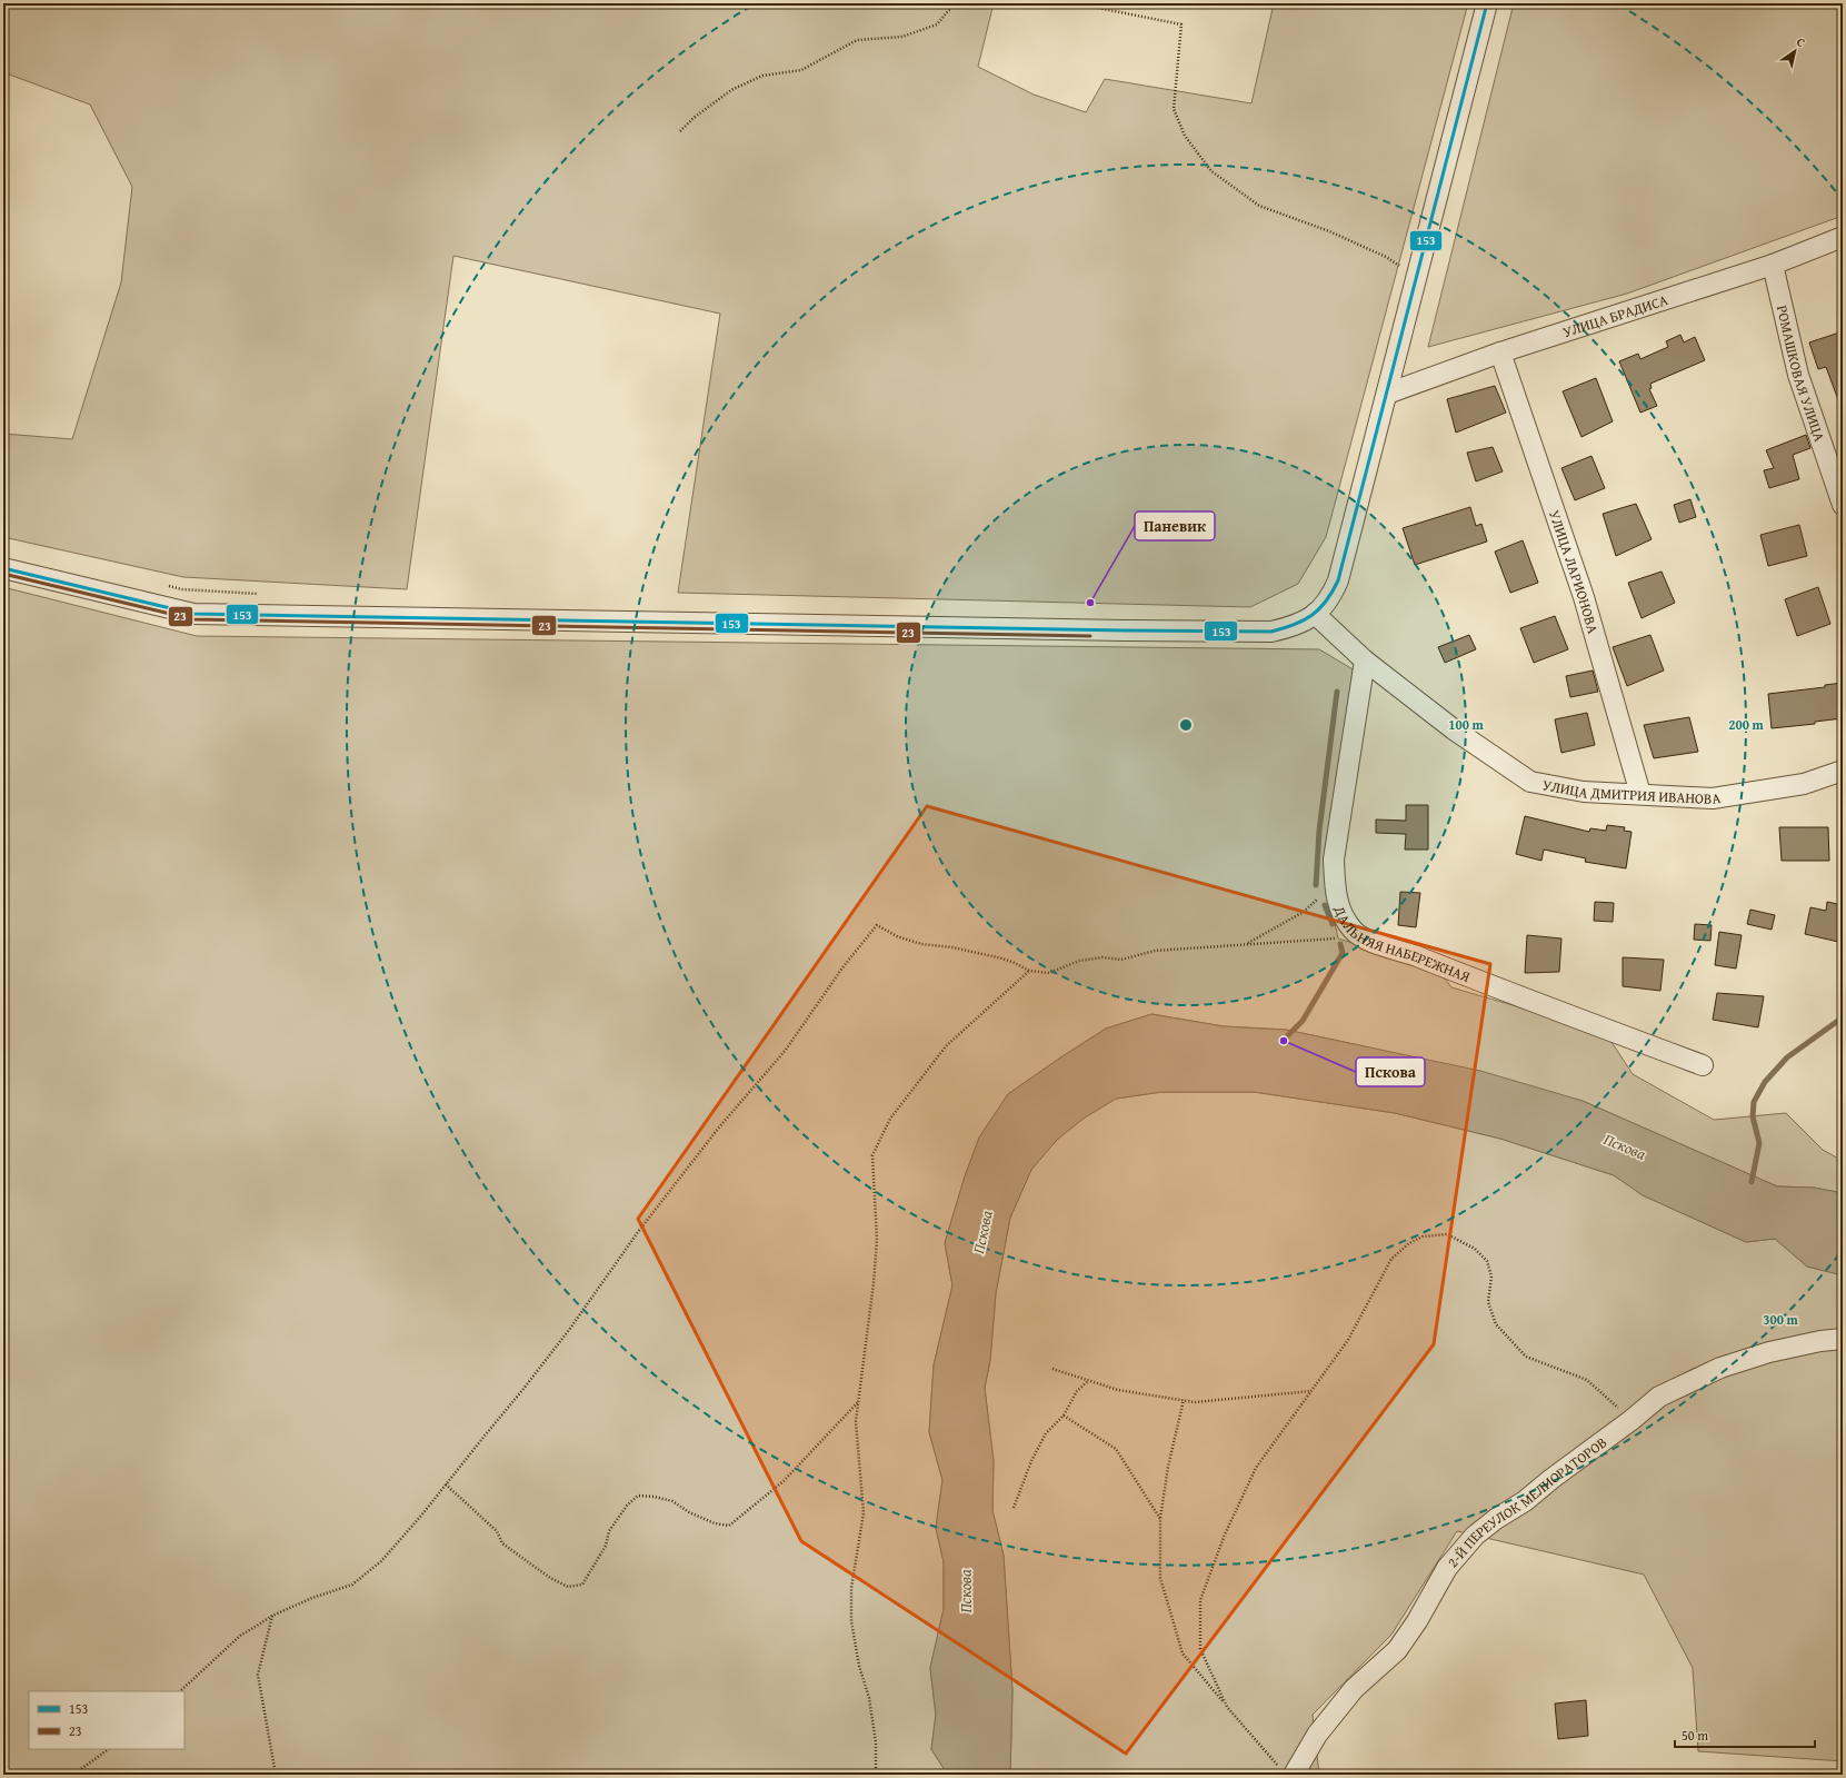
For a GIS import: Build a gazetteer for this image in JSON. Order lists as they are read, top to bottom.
{
  "streets": {
    "street": [
      "УЛИЦА БРАДИСА",
      "РОМАШКОВАЯ УЛИЦА",
      "УЛИЦА ЛАРИОНОВА",
      "УЛИЦА ДМИТРИЯ ИВАНОВА",
      "ДАЛЬНЯЯ НАБЕРЕЖНАЯ",
      "2-Й ПЕРЕУЛОК МЕЛИОРАТОРОВ"
    ]
  },
  "crossings": [
    ["УЛИЦА БРАДИСА", "РОМАШКОВАЯ УЛИЦА"],
    ["УЛИЦА БРАДИСА", "УЛИЦА ЛАРИОНОВА"],
    ["УЛИЦА ЛАРИОНОВА", "УЛИЦА ДМИТРИЯ ИВАНОВА"],
    ["УЛИЦА ДМИТРИЯ ИВАНОВА", "ДАЛЬНЯЯ НАБЕРЕЖНАЯ"]
  ],
  "water": ["Пскова"],
  "places": ["Паневик", "Пскова"],
  "lines": ["transit line 153", "transit line 23"],
  "legend": ["153", "23"],
  "scale_bar": "50 m",
  "north": "top right",
  "rings": ["100 m", "200 m", "300 m"]
}
